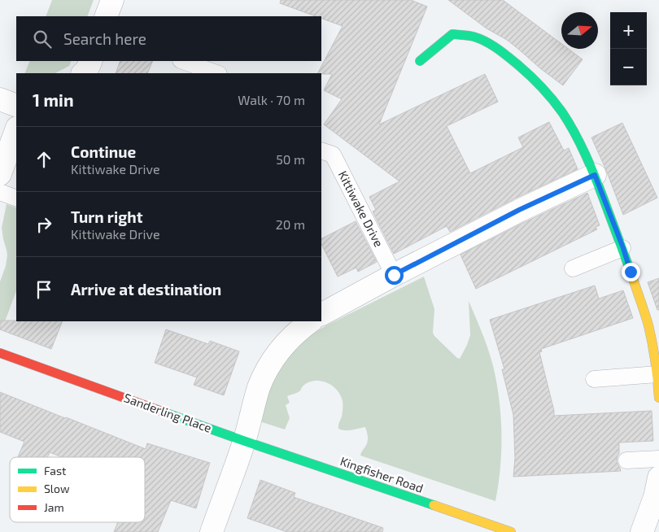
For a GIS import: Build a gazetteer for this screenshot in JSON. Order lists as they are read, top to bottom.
{
  "streets": {
    "street": ["Sanderling Place", "Kingfisher Road"],
    "lane": ["Kittiwake Drive"]
  },
  "crossings": [
    ["Sanderling Place", "Kingfisher Road"]
  ],
  "legend": ["Fast", "Slow", "Jam"],
  "north": "right",
  "page": {
    "map_buttons": ["+", "−"],
    "search": "Search here",
    "heading": ["1 min", "Walk · 70 m"],
    "list": [
      ["Continue", "Kittiwake Drive", "50 m"],
      ["Turn right", "Kittiwake Drive", "20 m"],
      "Arrive at destination"
    ]
  }
}
